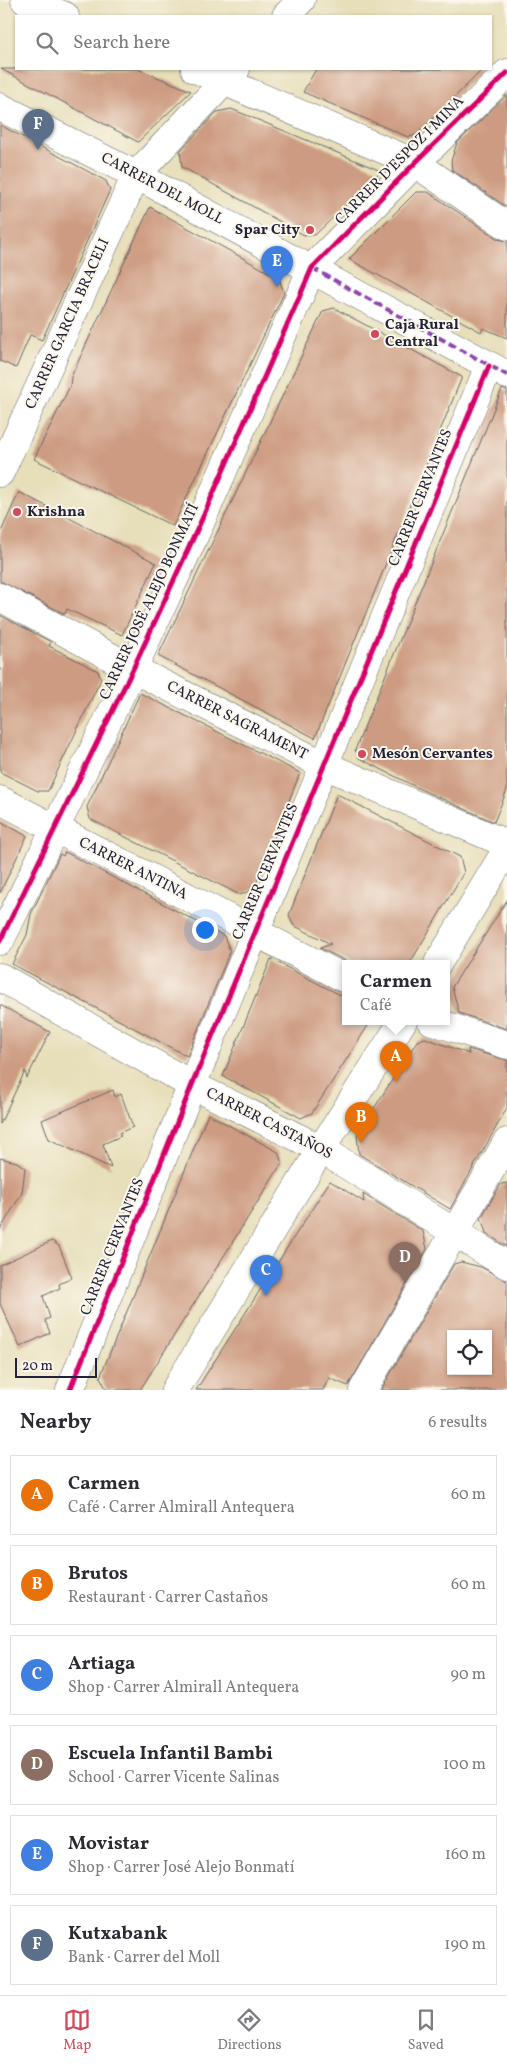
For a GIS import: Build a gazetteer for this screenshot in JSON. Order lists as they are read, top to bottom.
{
  "streets": {
    "street": [
      "CARRER D'ESPOZ I MINA",
      "CARRER DEL MOLL",
      "CARRER GARCIA BRACELI",
      "CARRER CERVANTES",
      "CARRER JOSÉ ALEJO BONMATÍ",
      "CARRER SAGRAMENT",
      "CARRER ANTINA",
      "CARRER CASTAÑOS"
    ]
  },
  "crossings": [
    ["CARRER D'ESPOZ I MINA", "CARRER DEL MOLL"],
    ["CARRER D'ESPOZ I MINA", "CARRER JOSÉ ALEJO BONMATÍ"],
    ["CARRER DEL MOLL", "CARRER GARCIA BRACELI"],
    ["CARRER DEL MOLL", "CARRER CERVANTES"],
    ["CARRER DEL MOLL", "CARRER JOSÉ ALEJO BONMATÍ"],
    ["CARRER CERVANTES", "CARRER SAGRAMENT"],
    ["CARRER CERVANTES", "CARRER ANTINA"],
    ["CARRER CERVANTES", "CARRER CASTAÑOS"],
    ["CARRER JOSÉ ALEJO BONMATÍ", "CARRER SAGRAMENT"],
    ["CARRER JOSÉ ALEJO BONMATÍ", "CARRER ANTINA"]
  ],
  "places": [
    "Spar City",
    "Caja Rural Central",
    "Krishna",
    "Mesón Cervantes"
  ],
  "scale_bar": "20 m",
  "page": {
    "search": "Search here",
    "pins": [
      "F",
      "E",
      "A",
      "B",
      "D",
      "C"
    ],
    "popup": ["Carmen", "Café"],
    "scale": "20 m",
    "heading": ["Nearby", "6 results"],
    "list": [
      {
        "mark": "A",
        "name": "Carmen",
        "note": "Café · Carrer Almirall Antequera",
        "value": "60 m"
      },
      {
        "mark": "B",
        "name": "Brutos",
        "note": "Restaurant · Carrer Castaños",
        "value": "60 m"
      },
      {
        "mark": "C",
        "name": "Artiaga",
        "note": "Shop · Carrer Almirall Antequera",
        "value": "90 m"
      },
      {
        "mark": "D",
        "name": "Escuela Infantil Bambi",
        "note": "School · Carrer Vicente Salinas",
        "value": "100 m"
      },
      {
        "mark": "E",
        "name": "Movistar",
        "note": "Shop · Carrer José Alejo Bonmatí",
        "value": "160 m"
      },
      {
        "mark": "F",
        "name": "Kutxabank",
        "note": "Bank · Carrer del Moll",
        "value": "190 m"
      }
    ],
    "nav": ["Map", "Directions", "Saved"]
  }
}
